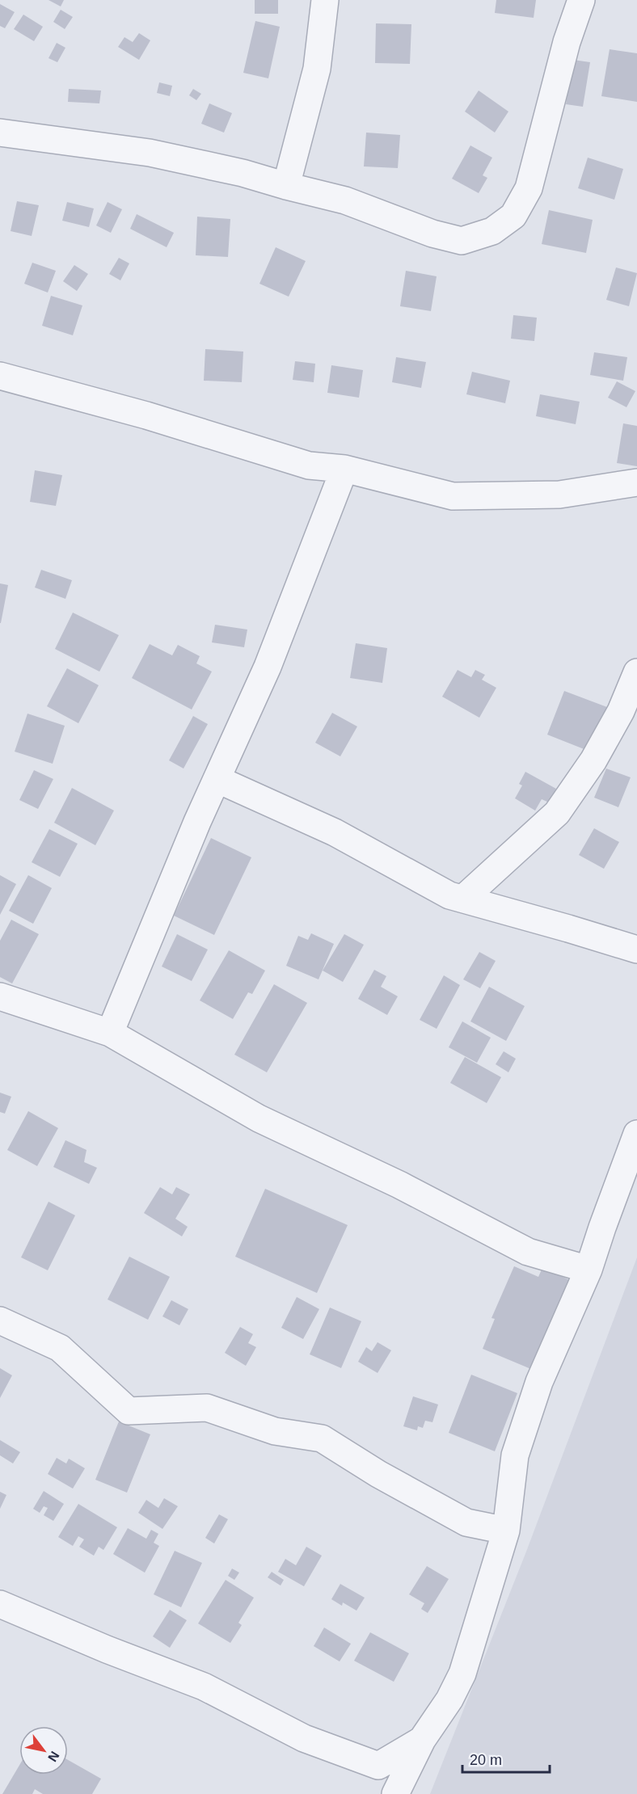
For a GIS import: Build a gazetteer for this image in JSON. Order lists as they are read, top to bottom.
{
  "scale_bar": "20 m",
  "north": "bottom right"
}
